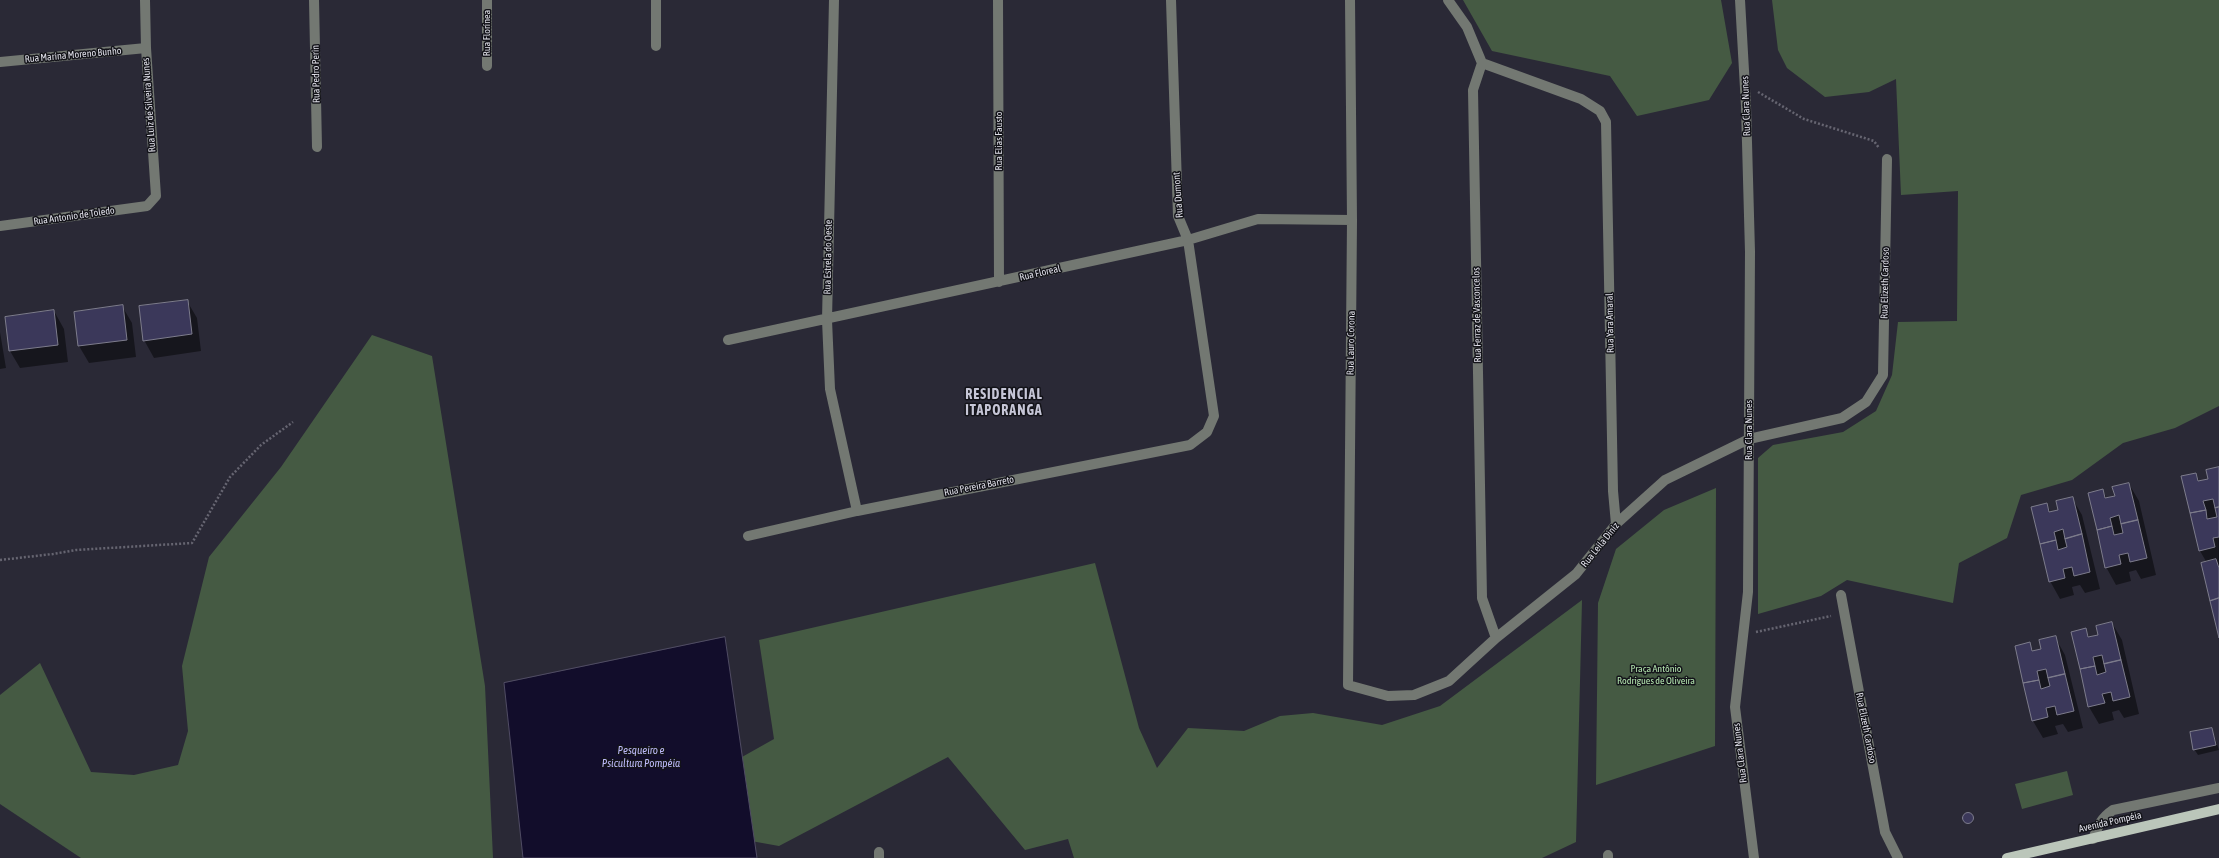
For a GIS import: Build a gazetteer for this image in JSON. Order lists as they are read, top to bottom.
{
  "streets": {
    "main road": ["Avenida Pompéia"],
    "street": [
      "Rua Florínea",
      "Rua Marina Moreno Bunho",
      "Rua Pedro Perin",
      "Rua Luiz de Silveira Nunes",
      "Rua Clara Nunes",
      "Rua Elias Fausto",
      "Rua Dumont",
      "Rua Antonio de Toledo",
      "Rua Estrela do Oeste",
      "Rua Floreal",
      "Rua Elizeth Cardoso",
      "Rua Ferraz de Vasconcelos",
      "Rua Yara Amaral",
      "Rua Lauro Corona",
      "Rua Pereira Barreto",
      "Rua Leila Diniz"
    ]
  },
  "crossings": [
    ["Rua Marina Moreno Bunho", "Rua Luiz de Silveira Nunes"],
    ["Rua Luiz de Silveira Nunes", "Rua Antonio de Toledo"],
    ["Rua Clara Nunes", "Rua Leila Diniz"],
    ["Rua Elias Fausto", "Rua Floreal"],
    ["Rua Dumont", "Rua Floreal"],
    ["Rua Dumont", "Rua Pereira Barreto"],
    ["Rua Estrela do Oeste", "Rua Floreal"],
    ["Rua Estrela do Oeste", "Rua Pereira Barreto"],
    ["Rua Floreal", "Rua Lauro Corona"],
    ["Rua Elizeth Cardoso", "Rua Leila Diniz"],
    ["Rua Ferraz de Vasconcelos", "Rua Yara Amaral"],
    ["Rua Ferraz de Vasconcelos", "Rua Leila Diniz"],
    ["Rua Yara Amaral", "Rua Leila Diniz"],
    ["Rua Lauro Corona", "Rua Leila Diniz"]
  ],
  "districts": ["RESIDENCIAL ITAPORANGA"],
  "water": ["Pesqueiro e Psicultura Pompéia"],
  "parks": ["Praça Antônio Rodrigues de Oliveira"]
}
